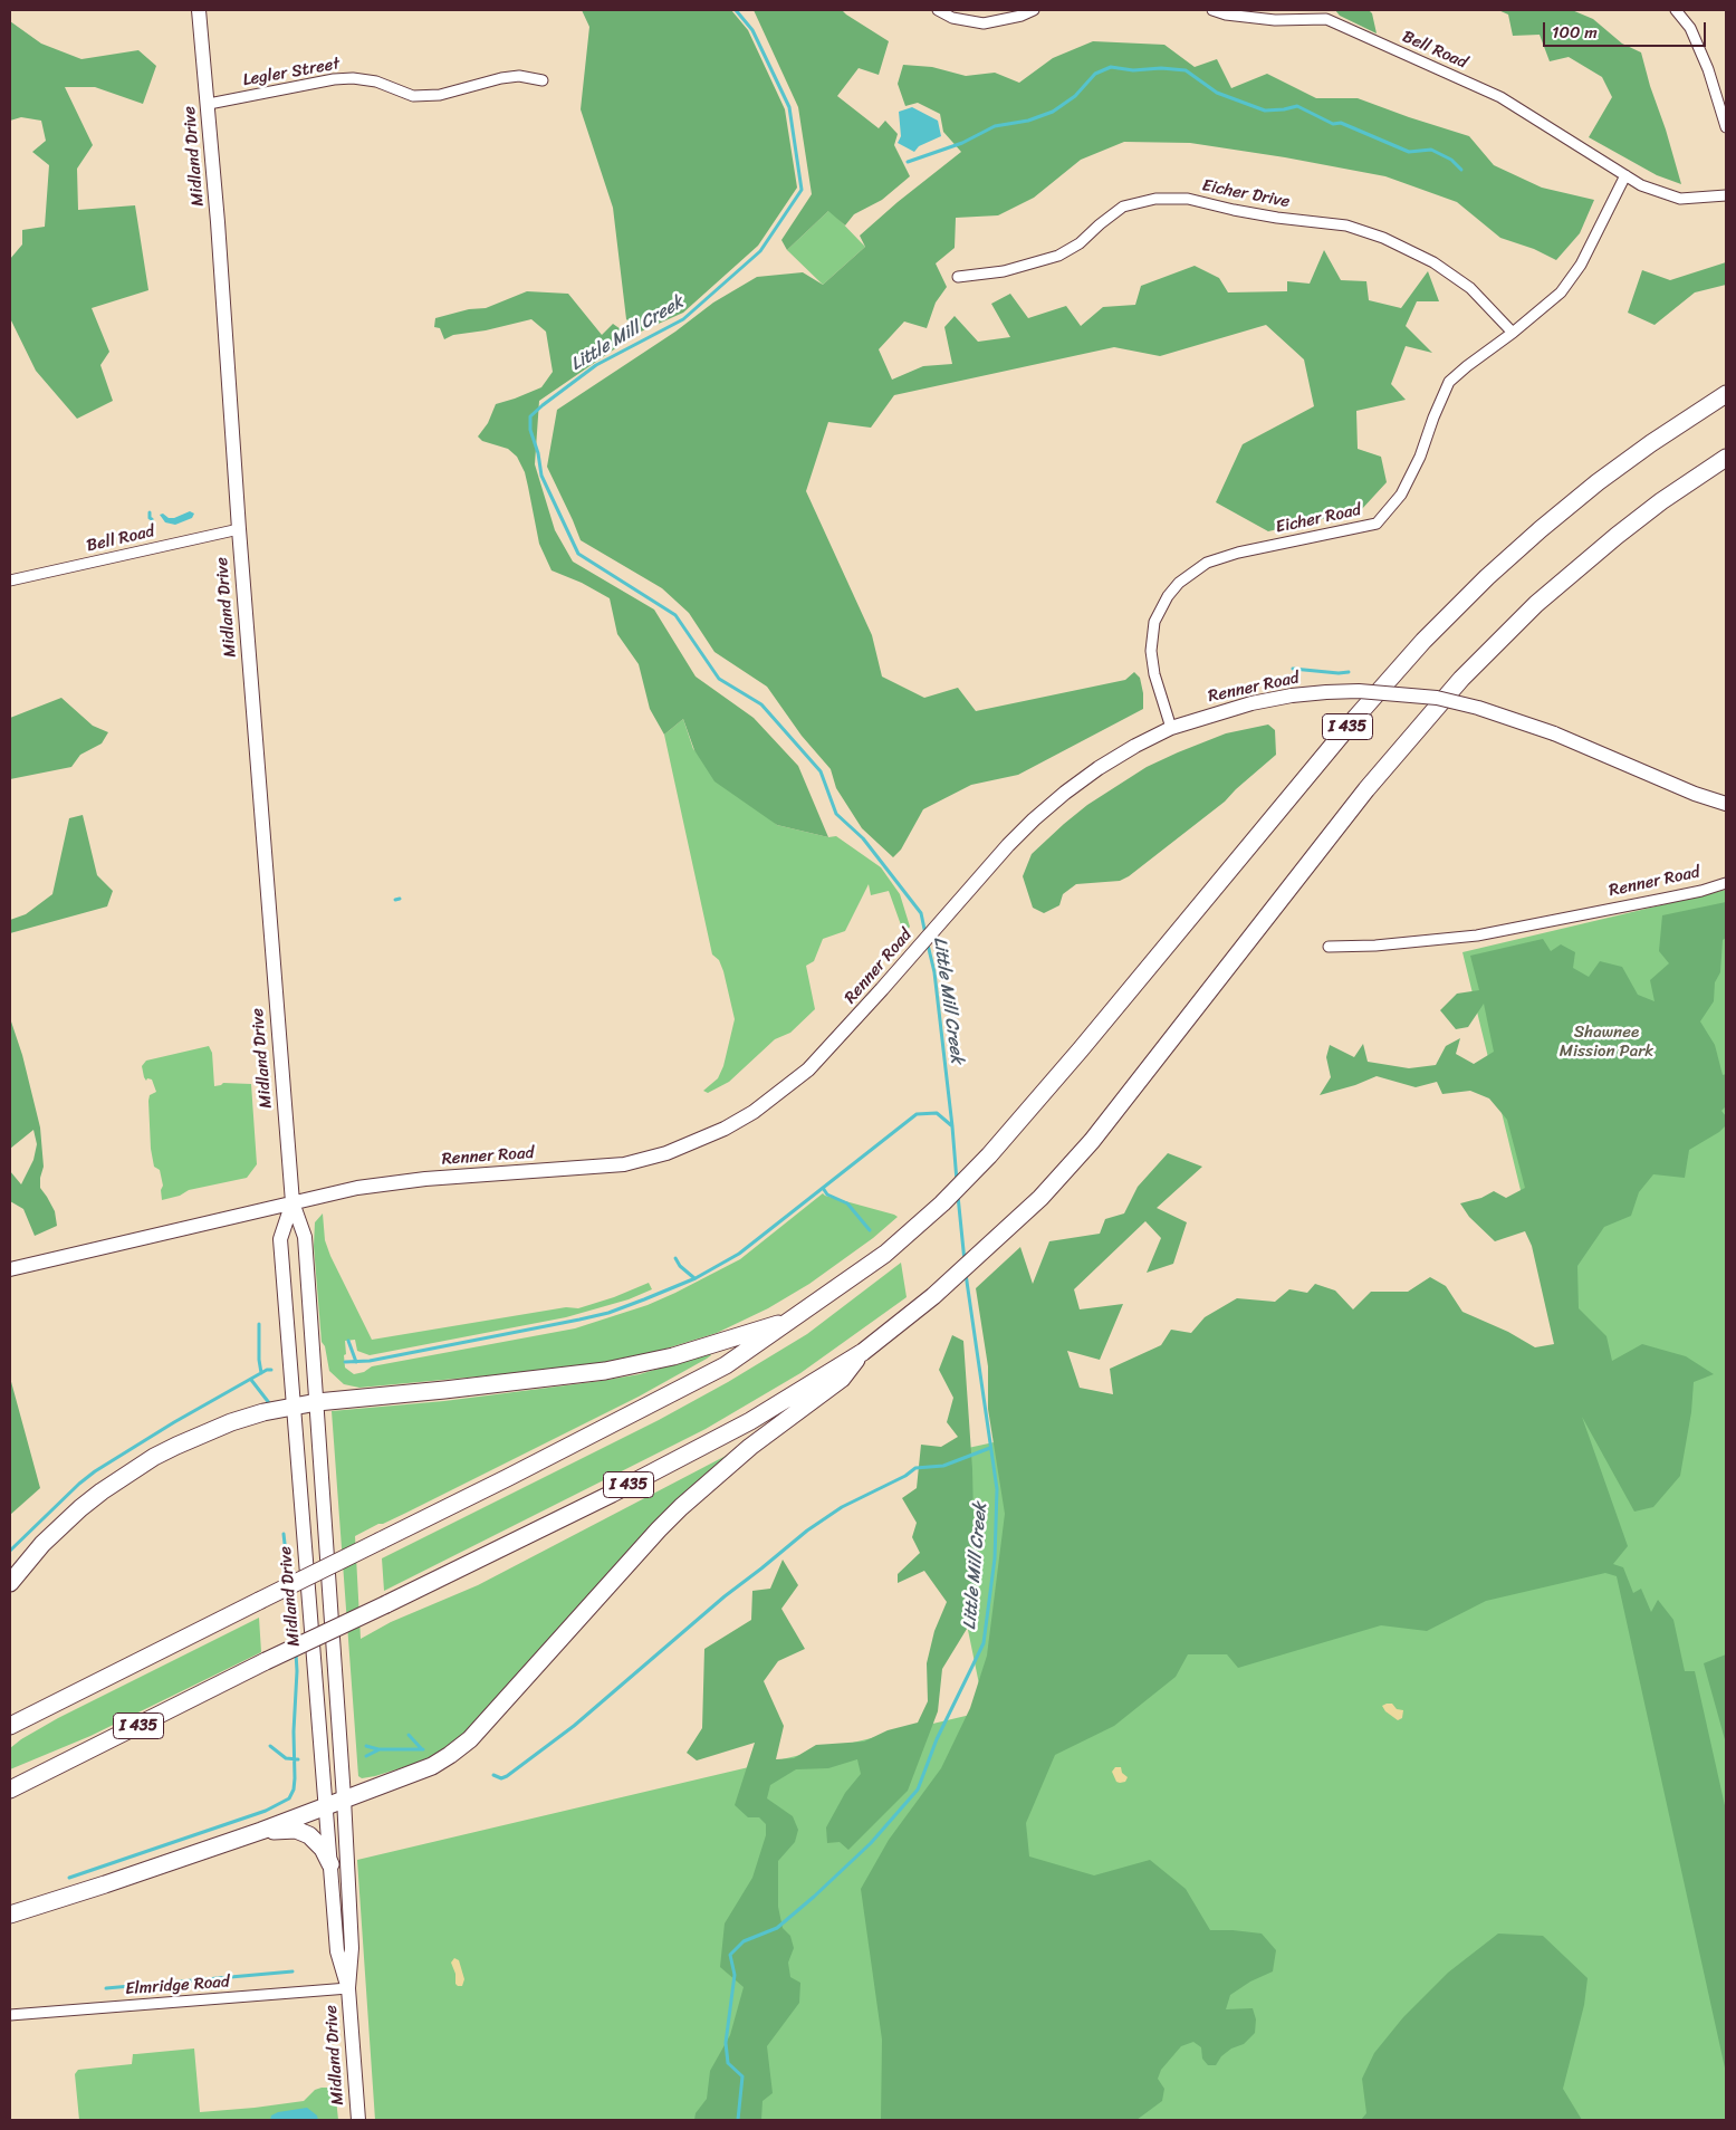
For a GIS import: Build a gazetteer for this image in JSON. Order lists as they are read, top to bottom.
{
  "streets": {
    "highway": ["I 435"],
    "main road": ["Midland Drive", "Renner Road"],
    "street": [
      "Bell Road",
      "Legler Street",
      "Eicher Drive",
      "Eicher Road",
      "Elmridge Road"
    ]
  },
  "crossings": [
    ["Bell Road", "Midland Drive"],
    ["Bell Road", "Eicher Road"],
    ["Legler Street", "Midland Drive"],
    ["Midland Drive", "Renner Road"],
    ["Midland Drive", "Elmridge Road"],
    ["Eicher Drive", "Eicher Road"],
    ["Eicher Road", "Renner Road"]
  ],
  "water": ["Little Mill Creek"],
  "parks": ["Shawnee Mission Park"],
  "scale_bar": "100 m"
}
